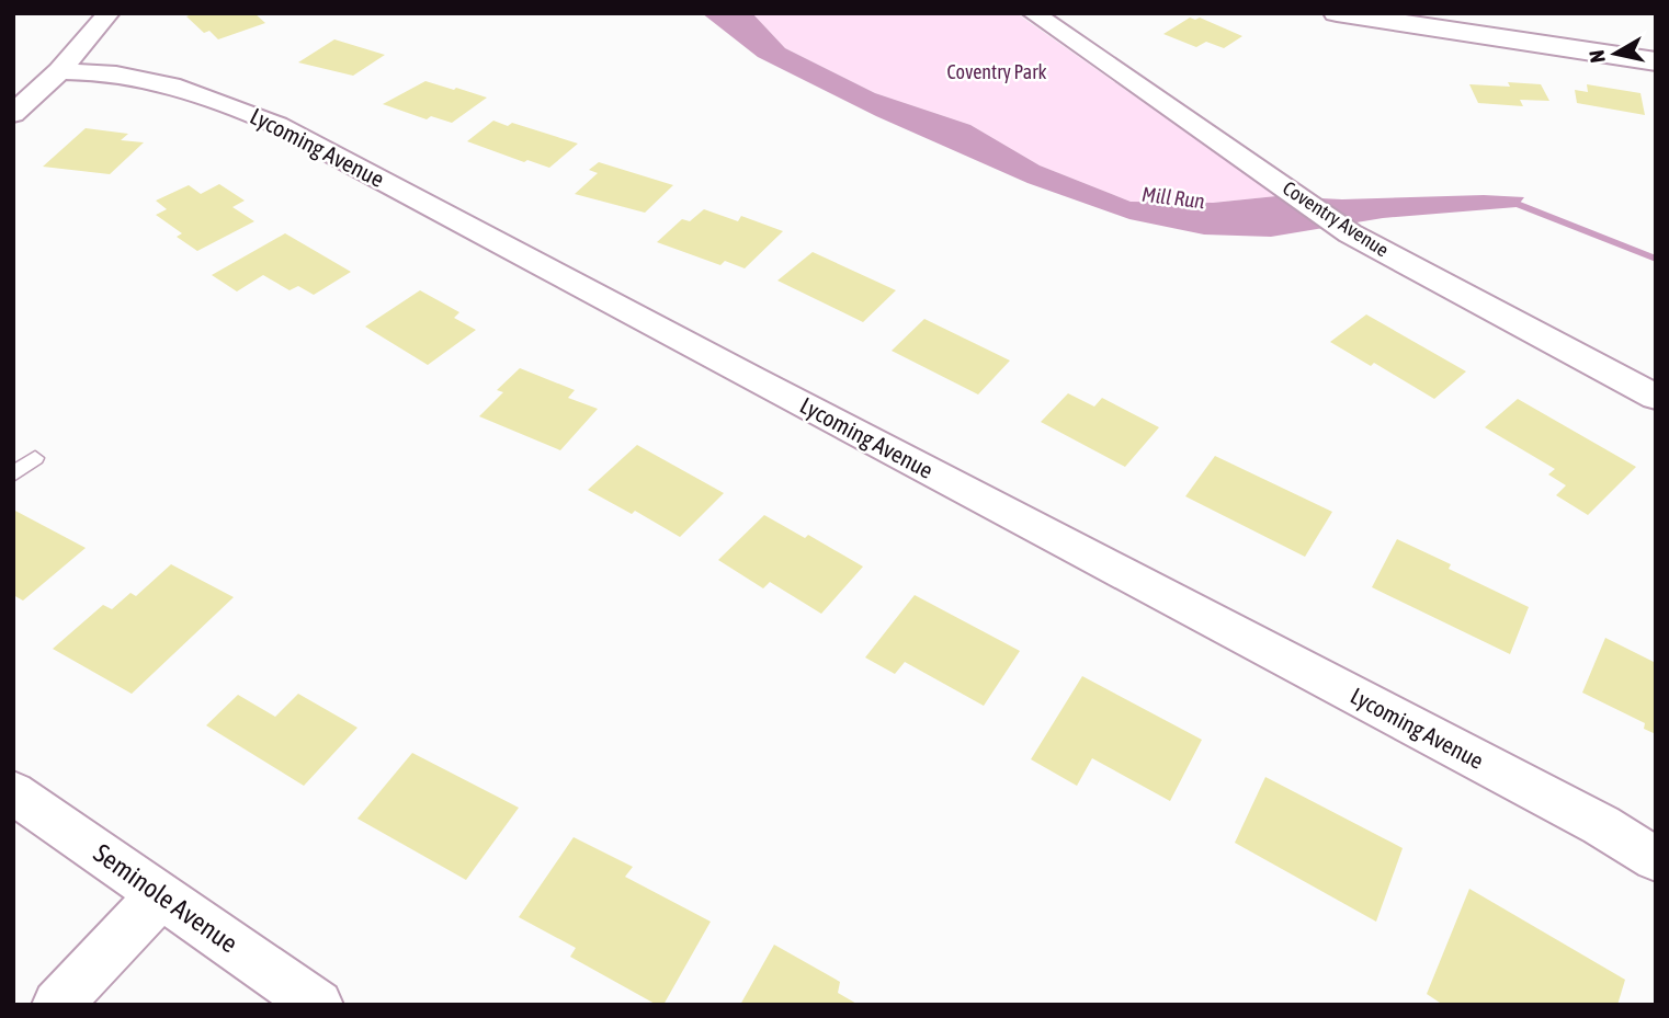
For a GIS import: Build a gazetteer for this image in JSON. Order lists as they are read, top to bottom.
{
  "streets": {
    "street": ["Lycoming Avenue", "Coventry Avenue", "Seminole Avenue"]
  },
  "water": ["Mill Run"],
  "parks": ["Coventry Park"],
  "north": "left"
}
